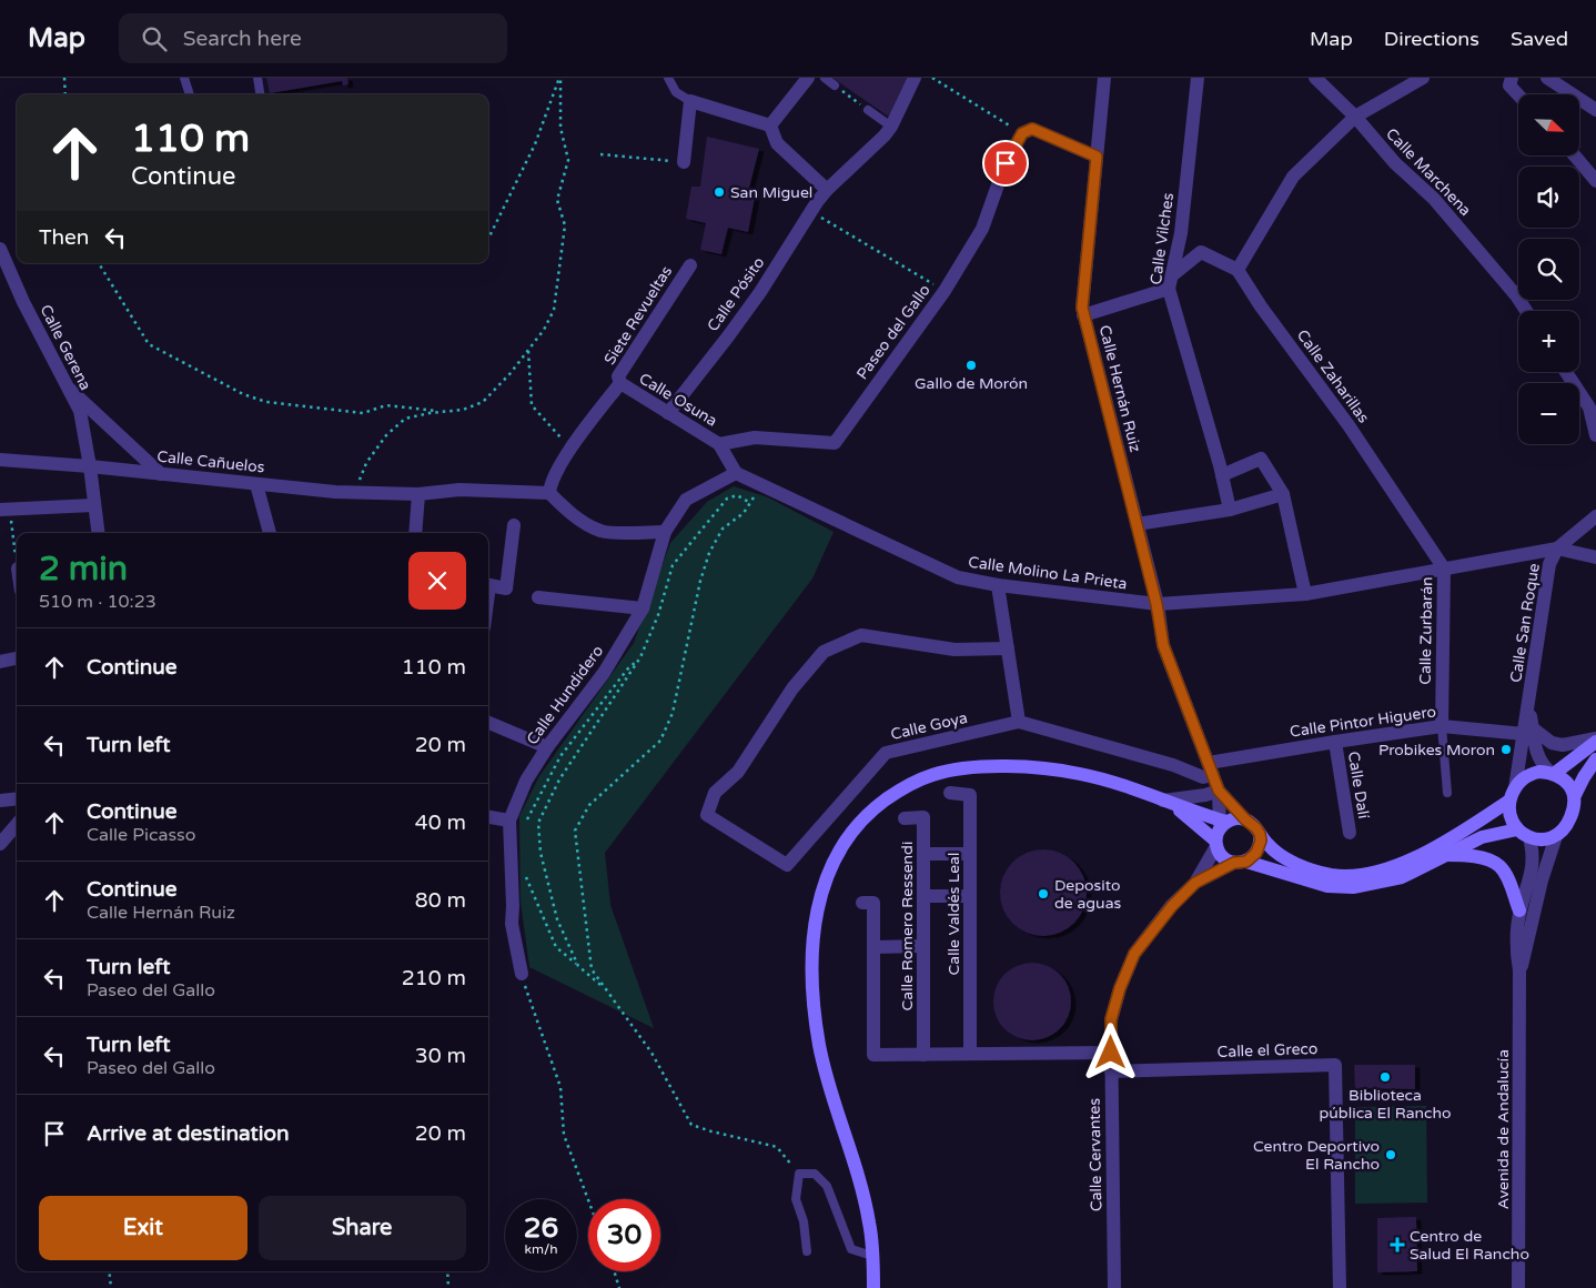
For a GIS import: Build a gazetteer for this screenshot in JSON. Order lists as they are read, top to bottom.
{
  "streets": {
    "street": [
      "Calle Marchena",
      "Calle Vilches",
      "Calle Pósito",
      "Siete Revueltas",
      "Paseo del Gallo",
      "Calle Gerena",
      "Calle Zaharillas",
      "Calle Hernán Ruiz",
      "Calle Osuna",
      "Calle Cañuelos",
      "Calle Molino La Prieta",
      "Calle San Roque",
      "Calle Zurbarán",
      "Calle Hundidero",
      "Calle Pintor Higuero",
      "Calle Goya",
      "Calle Dalí",
      "Calle Valdés Leal",
      "Calle Romero Ressendi",
      "Calle el Greco",
      "Avenida de Andalucía",
      "Calle Cervantes"
    ]
  },
  "crossings": [
    ["Calle Pósito", "Calle Osuna"],
    ["Siete Revueltas", "Calle Osuna"],
    ["Paseo del Gallo", "Calle Osuna"],
    ["Calle Gerena", "Calle Cañuelos"],
    ["Calle Zaharillas", "Calle Molino La Prieta"],
    ["Calle Zaharillas", "Calle Zurbarán"],
    ["Calle Hernán Ruiz", "Calle Molino La Prieta"],
    ["Calle Hernán Ruiz", "Calle Pintor Higuero"],
    ["Calle Hernán Ruiz", "Calle Goya"],
    ["Calle Molino La Prieta", "Calle Zurbarán"],
    ["Calle Molino La Prieta", "Calle Hundidero"],
    ["Calle San Roque", "Calle Pintor Higuero"],
    ["Calle San Roque", "Avenida de Andalucía"],
    ["Calle Zurbarán", "Calle Pintor Higuero"],
    ["Calle Pintor Higuero", "Calle Goya"],
    ["Calle Pintor Higuero", "Calle Dalí"],
    ["Calle el Greco", "Calle Cervantes"]
  ],
  "places": {
    "other": [
      "San Miguel",
      "Gallo de Morón",
      "Probikes Moron",
      "Deposito de aguas",
      "Biblioteca pública El Rancho",
      "Centro Deportivo El Rancho"
    ],
    "health": ["Centro de Salud El Rancho"]
  },
  "north": "bottom right",
  "page": {
    "header": "Map",
    "search": "Search here",
    "nav": ["Map", "Directions", "Saved"],
    "map_buttons": ["+", "−"],
    "turn": ["110 m", "Continue"],
    "then": "Then",
    "heading": ["2 min", "510 m · 10:23"],
    "list": [
      {
        "name": "Continue",
        "value": "110 m"
      },
      {
        "name": "Turn left",
        "value": "20 m"
      },
      {
        "name": "Continue",
        "note": "Calle Picasso",
        "value": "40 m"
      },
      {
        "name": "Continue",
        "note": "Calle Hernán Ruiz",
        "value": "80 m"
      },
      {
        "name": "Turn left",
        "note": "Paseo del Gallo",
        "value": "210 m"
      },
      {
        "name": "Turn left",
        "note": "Paseo del Gallo",
        "value": "30 m"
      },
      {
        "name": "Arrive at destination",
        "value": "20 m"
      }
    ],
    "buttons": ["Exit", "Share"],
    "speed": "26 km/h",
    "limit": "30"
  }
}
